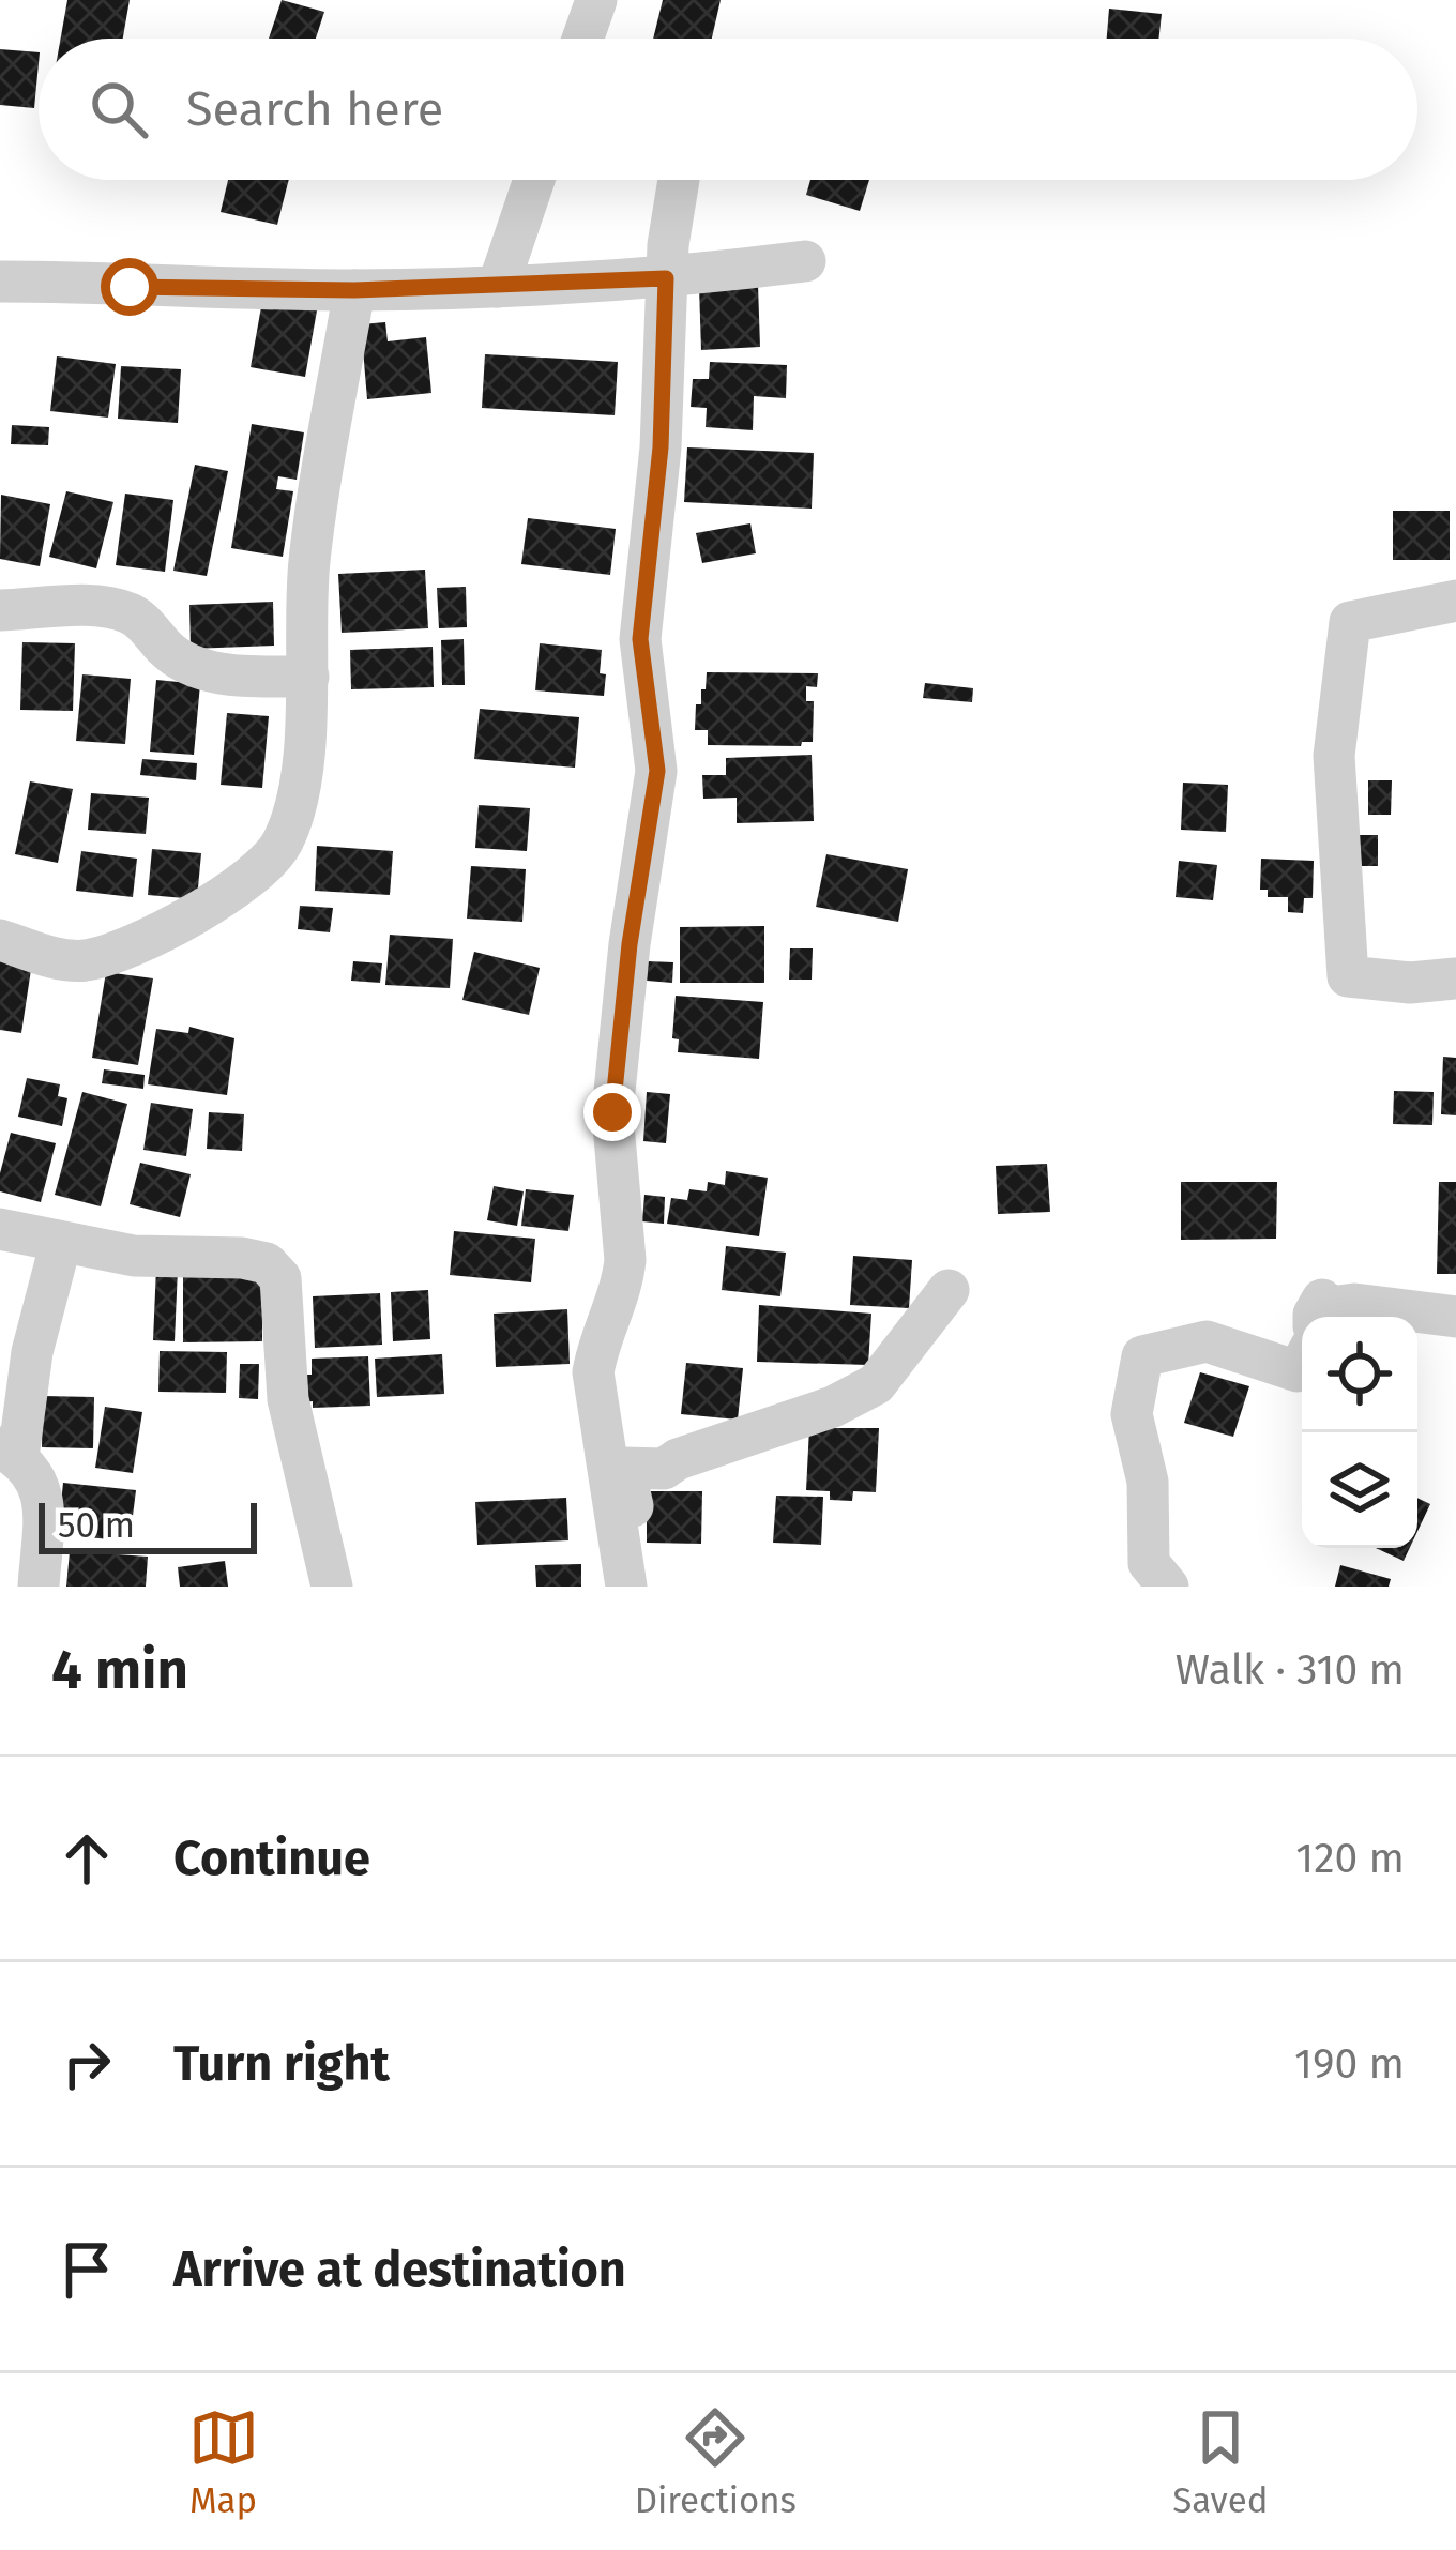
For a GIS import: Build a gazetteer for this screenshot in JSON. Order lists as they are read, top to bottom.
{
  "scale_bar": "50 m",
  "page": {
    "search": "Search here",
    "scale": "50 m",
    "heading": ["4 min", "Walk · 310 m"],
    "list": [
      ["Continue", "120 m"],
      ["Turn right", "190 m"],
      "Arrive at destination"
    ],
    "nav": ["Map", "Directions", "Saved"]
  }
}
